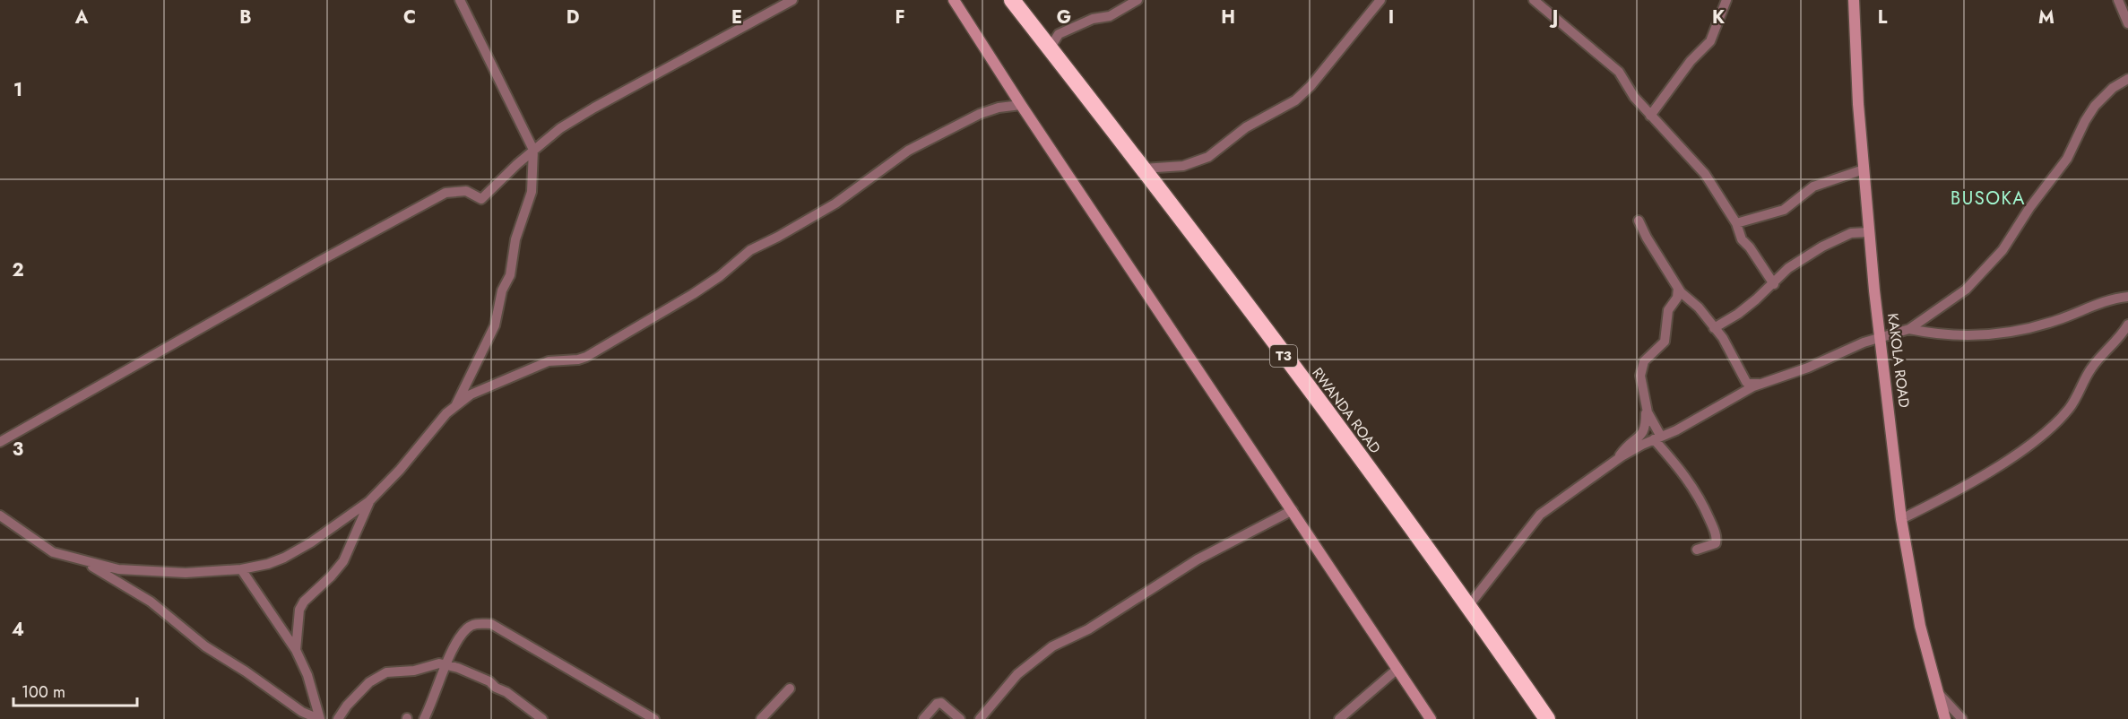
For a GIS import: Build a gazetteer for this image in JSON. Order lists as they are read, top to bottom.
{
  "streets": {
    "highway": ["T3", "RWANDA ROAD"],
    "street": ["KAKOLA ROAD"]
  },
  "districts": ["BUSOKA"],
  "scale_bar": "100 m",
  "grid": {
    "columns": [
      "A",
      "B",
      "C",
      "D",
      "E",
      "F",
      "G",
      "H",
      "I",
      "J",
      "K",
      "L",
      "M"
    ],
    "rows": [
      "1",
      "2",
      "3",
      "4"
    ]
  }
}
